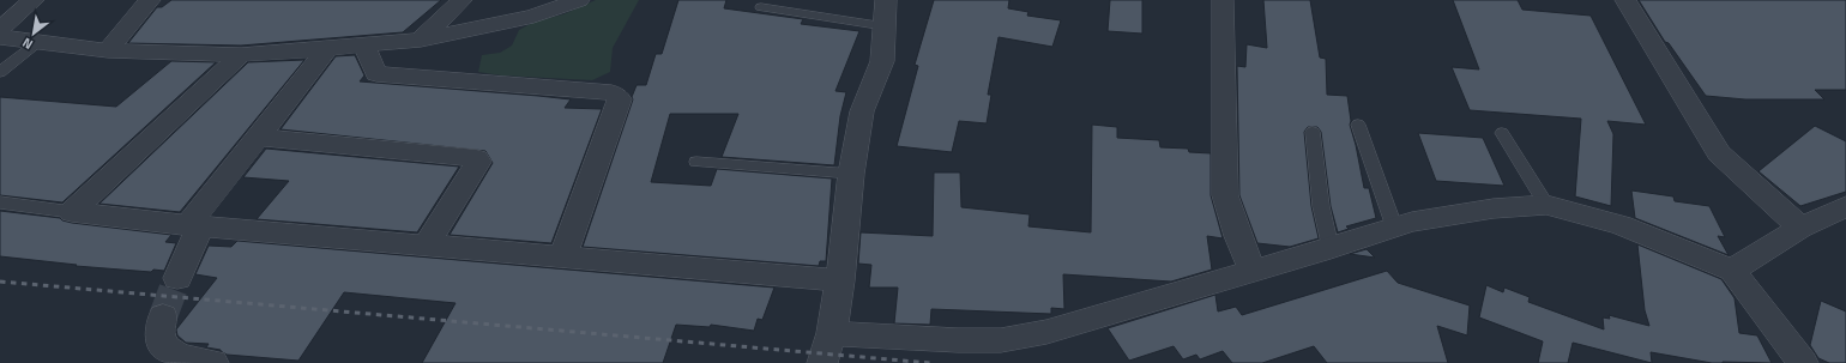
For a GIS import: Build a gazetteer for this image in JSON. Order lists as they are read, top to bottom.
{
  "north": "bottom left"
}
